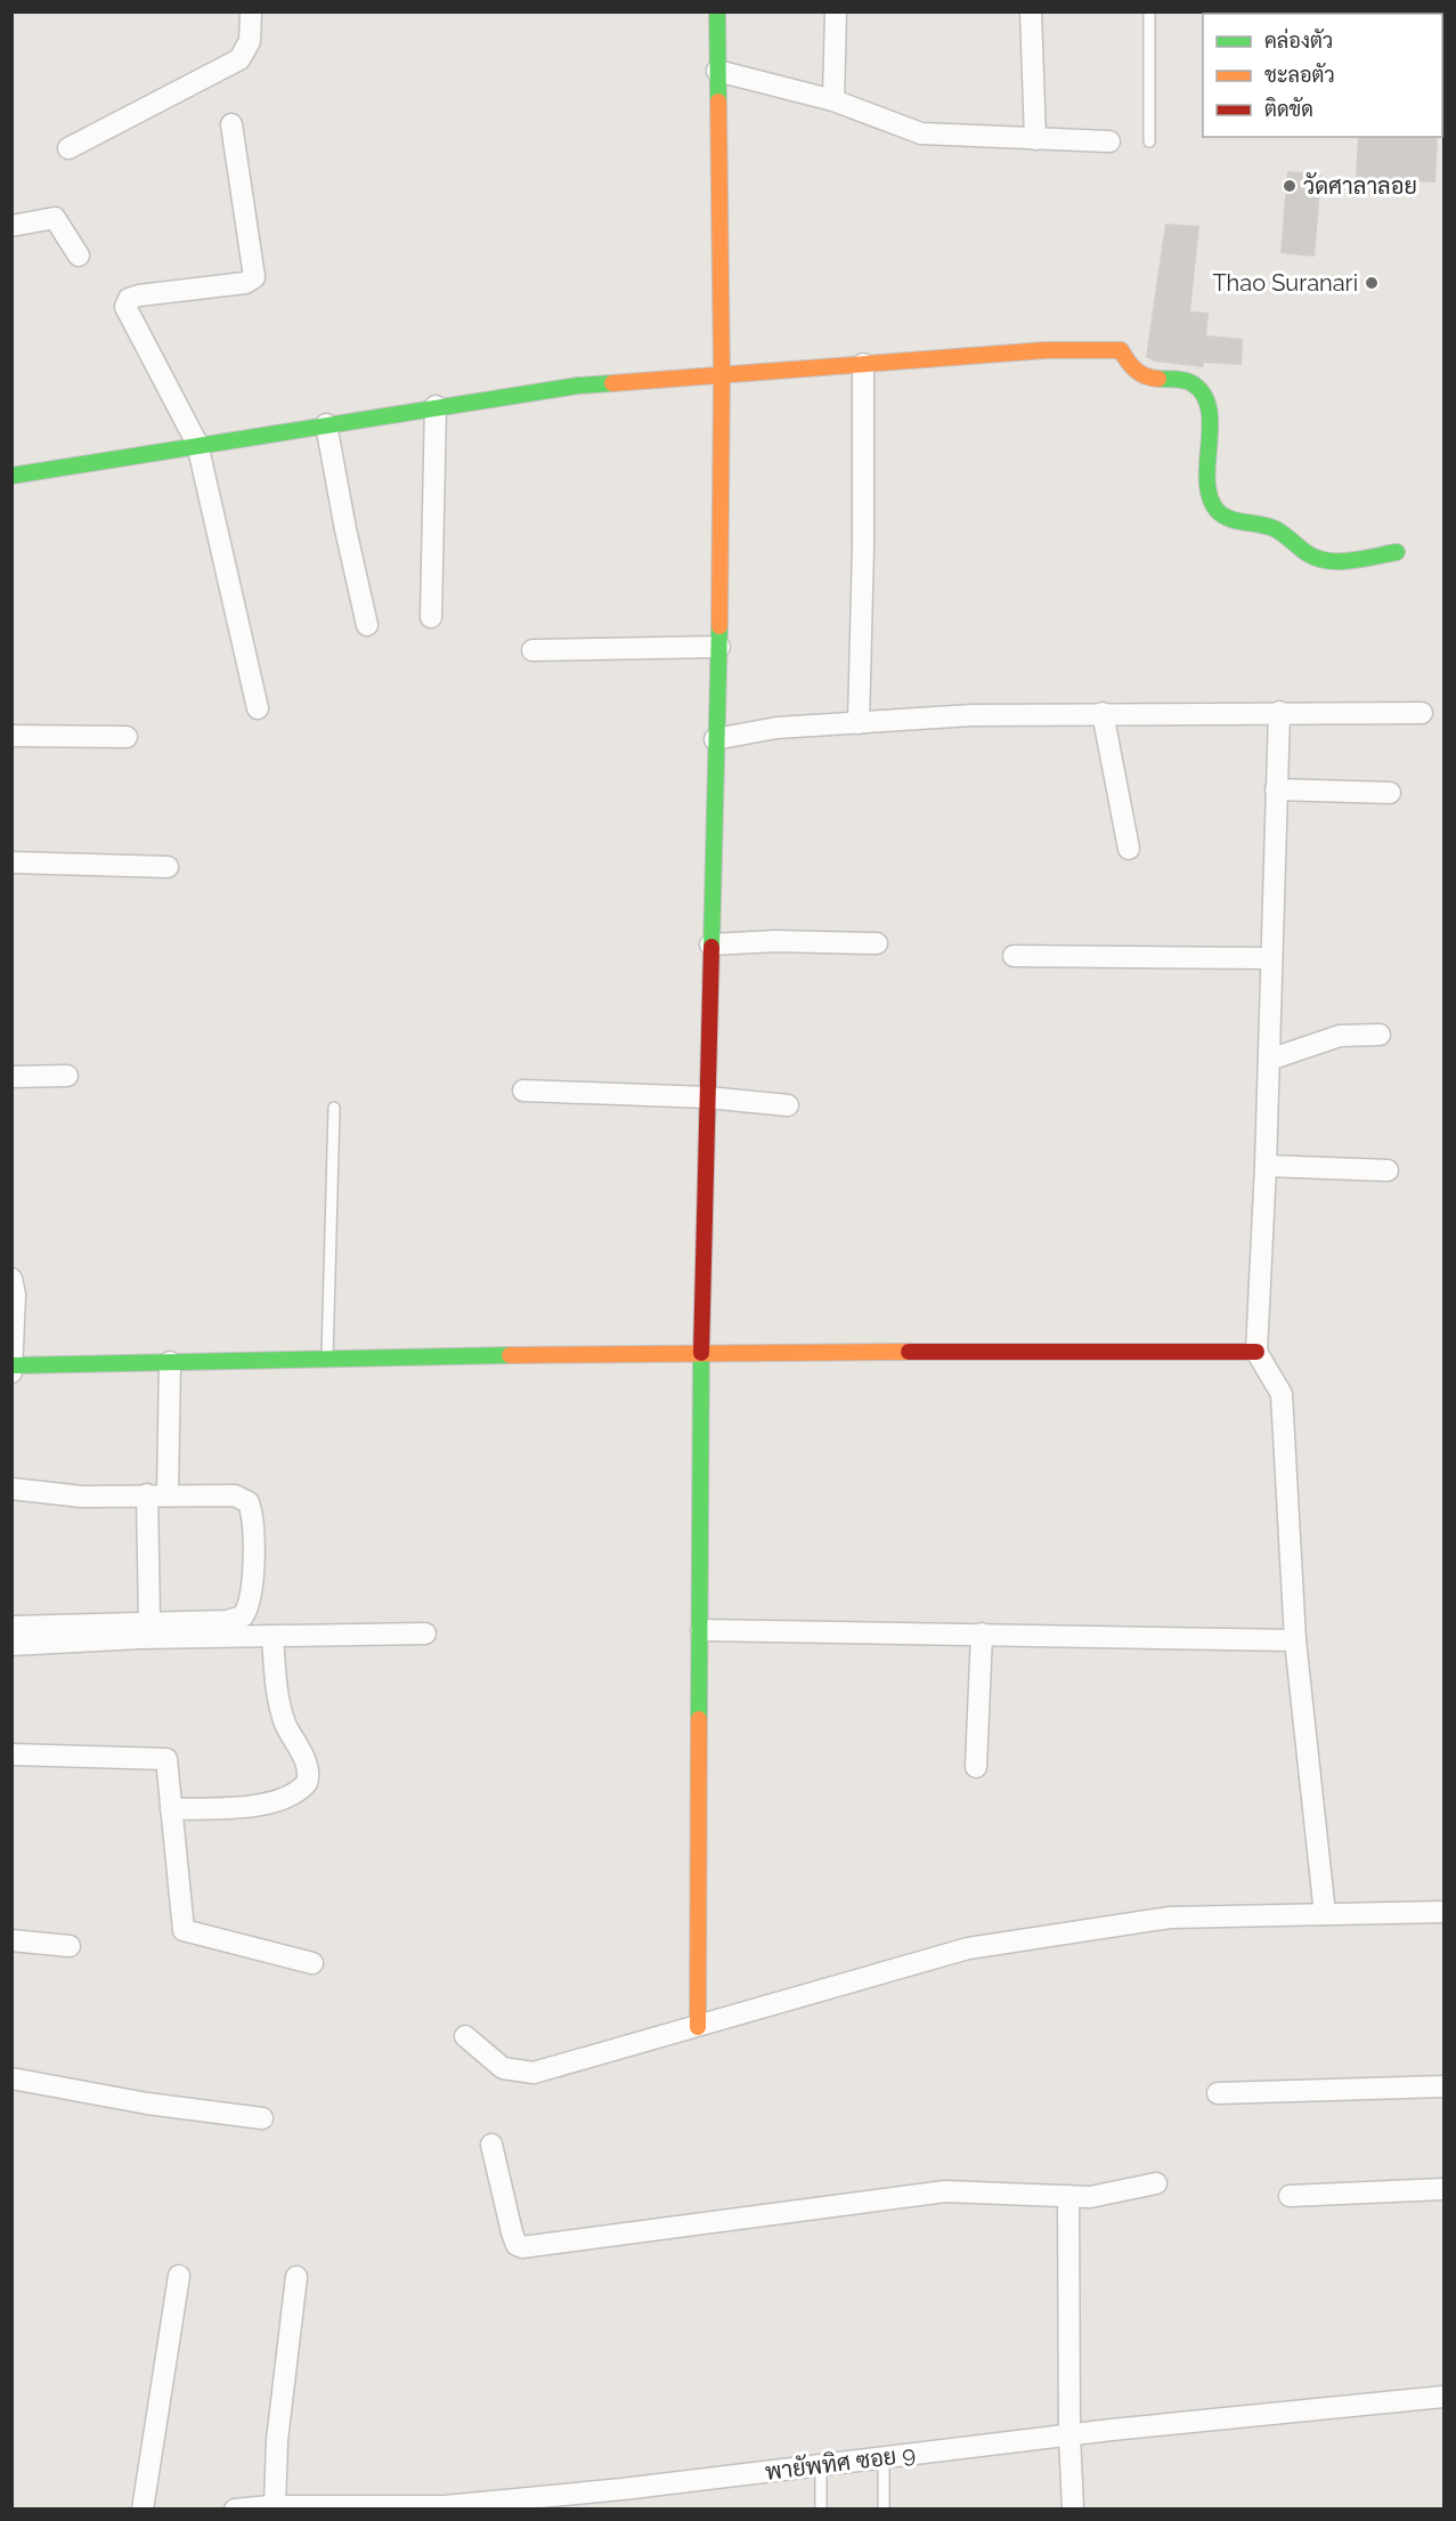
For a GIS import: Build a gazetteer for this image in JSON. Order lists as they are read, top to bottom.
{
  "streets": {
    "street": ["พายัพทิศ ซอย 9"]
  },
  "places": ["วัดศาลาลอย", "Thao Suranari"],
  "legend": ["คล่องตัว", "ชะลอตัว", "ติดขัด"]
}
